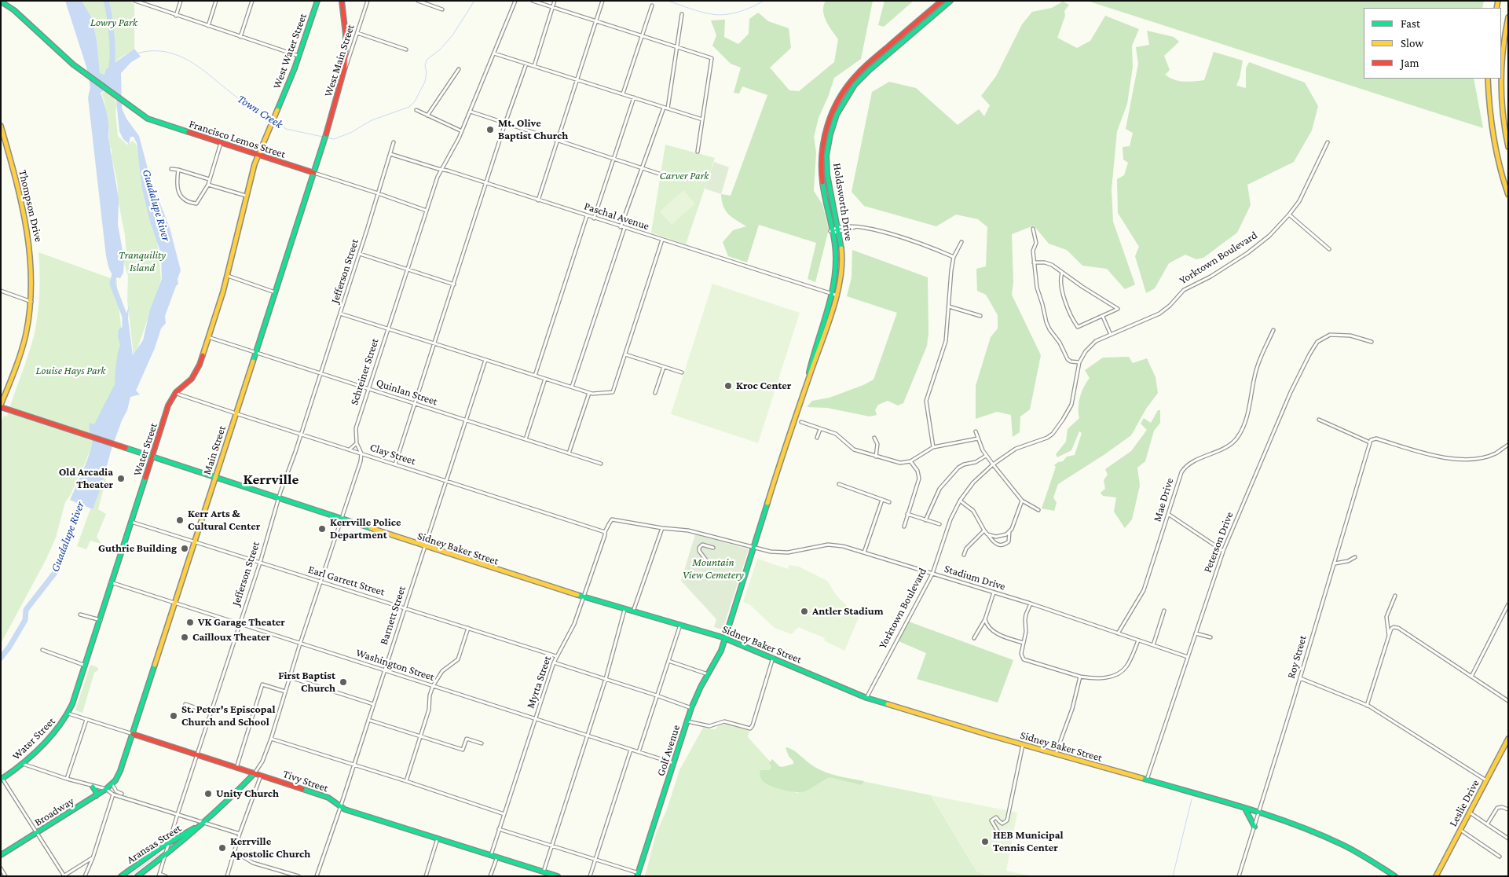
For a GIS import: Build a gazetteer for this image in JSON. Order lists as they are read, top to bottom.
{
  "streets": {
    "main road": [
      "West Water Street",
      "West Main Street",
      "Francisco Lemos Street",
      "Holdsworth Drive",
      "Thompson Drive",
      "Water Street",
      "Main Street",
      "Sidney Baker Street",
      "Golf Avenue",
      "Tivy Street",
      "Leslie Drive",
      "Broadway",
      "Aransas Street"
    ],
    "street": [
      "Paschal Avenue",
      "Yorktown Boulevard",
      "Jefferson Street",
      "Schreiner Street",
      "Quinlan Street",
      "Clay Street",
      "Mae Drive",
      "Peterson Drive",
      "Stadium Drive",
      "Earl Garrett Street",
      "Barnett Street",
      "Roy Street",
      "Washington Street",
      "Myrta Street"
    ]
  },
  "crossings": [
    ["West Water Street", "Water Street"],
    ["West Main Street", "Main Street"],
    ["Francisco Lemos Street", "Jefferson Street"],
    ["Francisco Lemos Street", "Schreiner Street"],
    ["Francisco Lemos Street", "Water Street"],
    ["Francisco Lemos Street", "Main Street"],
    ["Holdsworth Drive", "Paschal Avenue"],
    ["Holdsworth Drive", "Sidney Baker Street"],
    ["Holdsworth Drive", "Stadium Drive"],
    ["Holdsworth Drive", "Golf Avenue"],
    ["Thompson Drive", "Sidney Baker Street"],
    ["Paschal Avenue", "Jefferson Street"],
    ["Paschal Avenue", "Schreiner Street"],
    ["Yorktown Boulevard", "Sidney Baker Street"],
    ["Yorktown Boulevard", "Stadium Drive"],
    ["Jefferson Street", "Quinlan Street"],
    ["Jefferson Street", "Clay Street"],
    ["Jefferson Street", "Sidney Baker Street"],
    ["Jefferson Street", "Earl Garrett Street"],
    ["Jefferson Street", "Washington Street"],
    ["Jefferson Street", "Tivy Street"],
    ["Jefferson Street", "Aransas Street"],
    ["Schreiner Street", "Quinlan Street"],
    ["Schreiner Street", "Clay Street"],
    ["Quinlan Street", "Water Street"],
    ["Quinlan Street", "Main Street"],
    ["Quinlan Street", "Barnett Street"],
    ["Water Street", "Clay Street"],
    ["Water Street", "Sidney Baker Street"],
    ["Water Street", "Earl Garrett Street"],
    ["Water Street", "Washington Street"],
    ["Water Street", "Tivy Street"],
    ["Main Street", "Clay Street"],
    ["Main Street", "Sidney Baker Street"],
    ["Main Street", "Earl Garrett Street"],
    ["Main Street", "Washington Street"],
    ["Main Street", "Tivy Street"],
    ["Main Street", "Broadway"],
    ["Clay Street", "Barnett Street"],
    ["Clay Street", "Myrta Street"],
    ["Mae Drive", "Stadium Drive"],
    ["Peterson Drive", "Sidney Baker Street"],
    ["Peterson Drive", "Stadium Drive"],
    ["Sidney Baker Street", "Barnett Street"],
    ["Sidney Baker Street", "Roy Street"],
    ["Sidney Baker Street", "Myrta Street"],
    ["Sidney Baker Street", "Golf Avenue"],
    ["Stadium Drive", "Myrta Street"],
    ["Earl Garrett Street", "Barnett Street"],
    ["Earl Garrett Street", "Myrta Street"],
    ["Barnett Street", "Washington Street"],
    ["Barnett Street", "Tivy Street"],
    ["Washington Street", "Myrta Street"],
    ["Washington Street", "Golf Avenue"],
    ["Myrta Street", "Tivy Street"],
    ["Tivy Street", "Aransas Street"]
  ],
  "districts": ["Kerrville"],
  "water": ["Town Creek", "Guadalupe River"],
  "parks": [
    "Lowry Park",
    "Carver Park",
    "Tranquility Island",
    "Louise Hays Park",
    "Mountain View Cemetery"
  ],
  "places": [
    "Mt. Olive Baptist Church",
    "Kroc Center",
    "Old Arcadia Theater",
    "Kerr Arts & Cultural Center",
    "Kerrville Police Department",
    "Guthrie Building",
    "Antler Stadium",
    "VK Garage Theater",
    "Cailloux Theater",
    "First Baptist Church",
    "St. Peter's Episcopal Church and School",
    "Unity Church",
    "HEB Municipal Tennis Center",
    "Kerrville Apostolic Church"
  ],
  "legend": ["Fast", "Slow", "Jam"]
}
